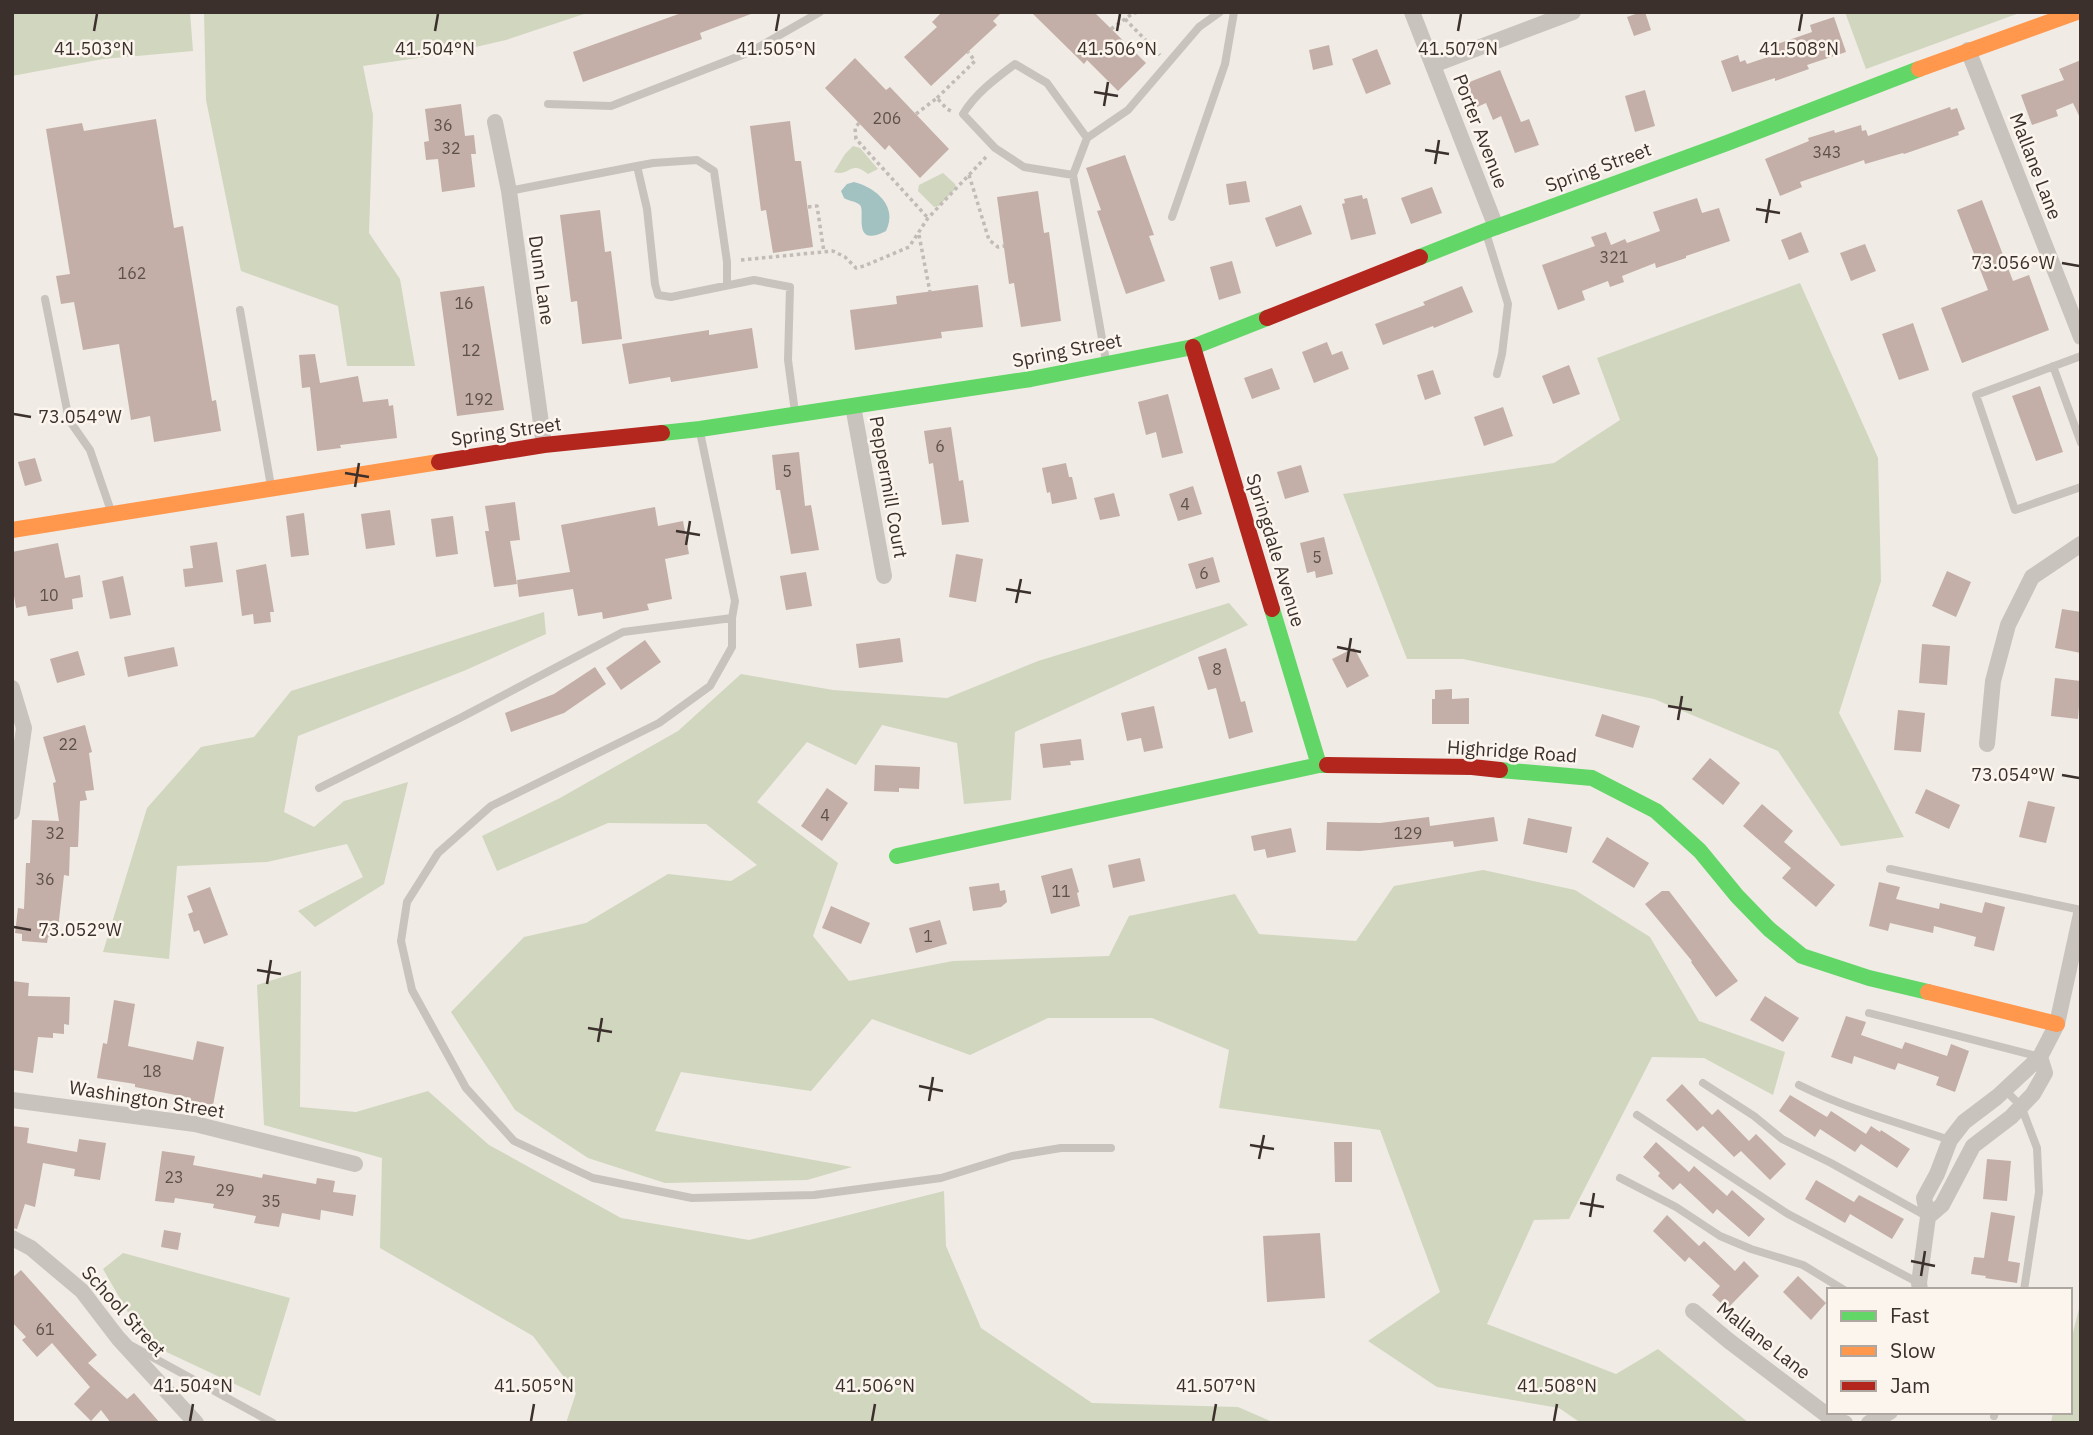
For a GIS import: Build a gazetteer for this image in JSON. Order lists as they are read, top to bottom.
{
  "streets": {
    "main road": ["Spring Street", "Springdale Avenue", "Highridge Road"],
    "street": [
      "Porter Avenue",
      "Mallane Lane",
      "Dunn Lane",
      "Peppermill Court",
      "Washington Street",
      "School Street"
    ]
  },
  "crossings": [
    ["Porter Avenue", "Spring Street"],
    ["Mallane Lane", "Spring Street"],
    ["Spring Street", "Dunn Lane"],
    ["Spring Street", "Peppermill Court"],
    ["Spring Street", "Springdale Avenue"],
    ["Springdale Avenue", "Highridge Road"]
  ],
  "house_numbers": [
    "206",
    "36",
    "32",
    "343",
    "321",
    "162",
    "16",
    "12",
    "192",
    "6",
    "5",
    "4",
    "5",
    "6",
    "10",
    "8",
    "22",
    "4",
    "32",
    "129",
    "36",
    "11",
    "1",
    "18",
    "23",
    "29",
    "35",
    "61"
  ],
  "legend": ["Fast", "Slow", "Jam"],
  "coordinates": [
    "41.503°N",
    "41.504°N",
    "41.505°N",
    "41.506°N",
    "41.507°N",
    "41.508°N",
    "73.056°W",
    "73.054°W",
    "73.052°W"
  ]
}
